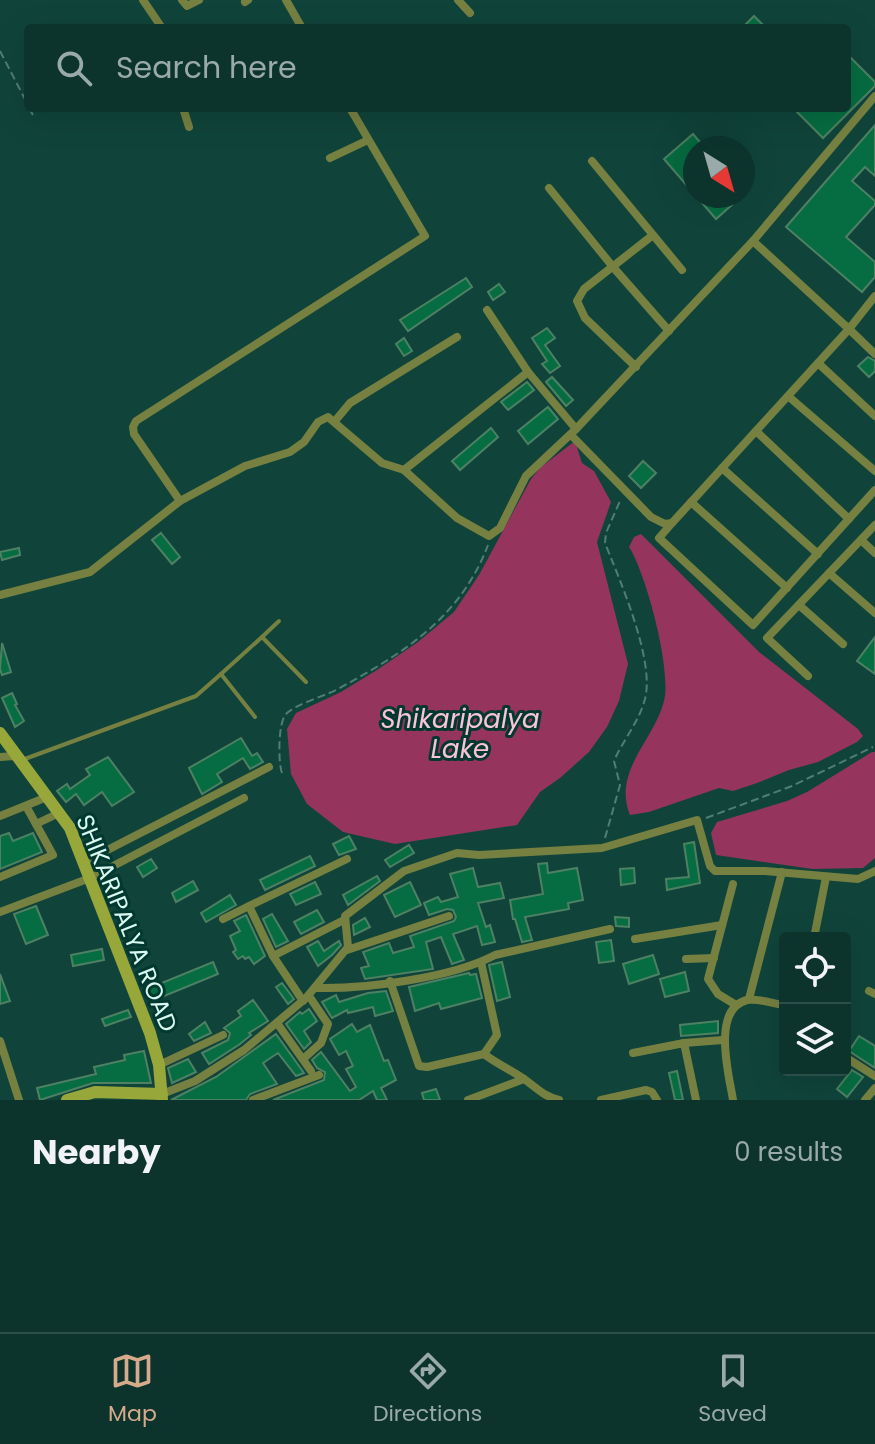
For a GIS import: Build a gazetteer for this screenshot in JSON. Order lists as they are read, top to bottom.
{
  "streets": {
    "street": ["SHIKARIPALYA ROAD"]
  },
  "water": ["Shikaripalya Lake"],
  "north": "bottom right",
  "page": {
    "search": "Search here",
    "heading": ["Nearby", "0 results"],
    "nav": ["Map", "Directions", "Saved"]
  }
}
